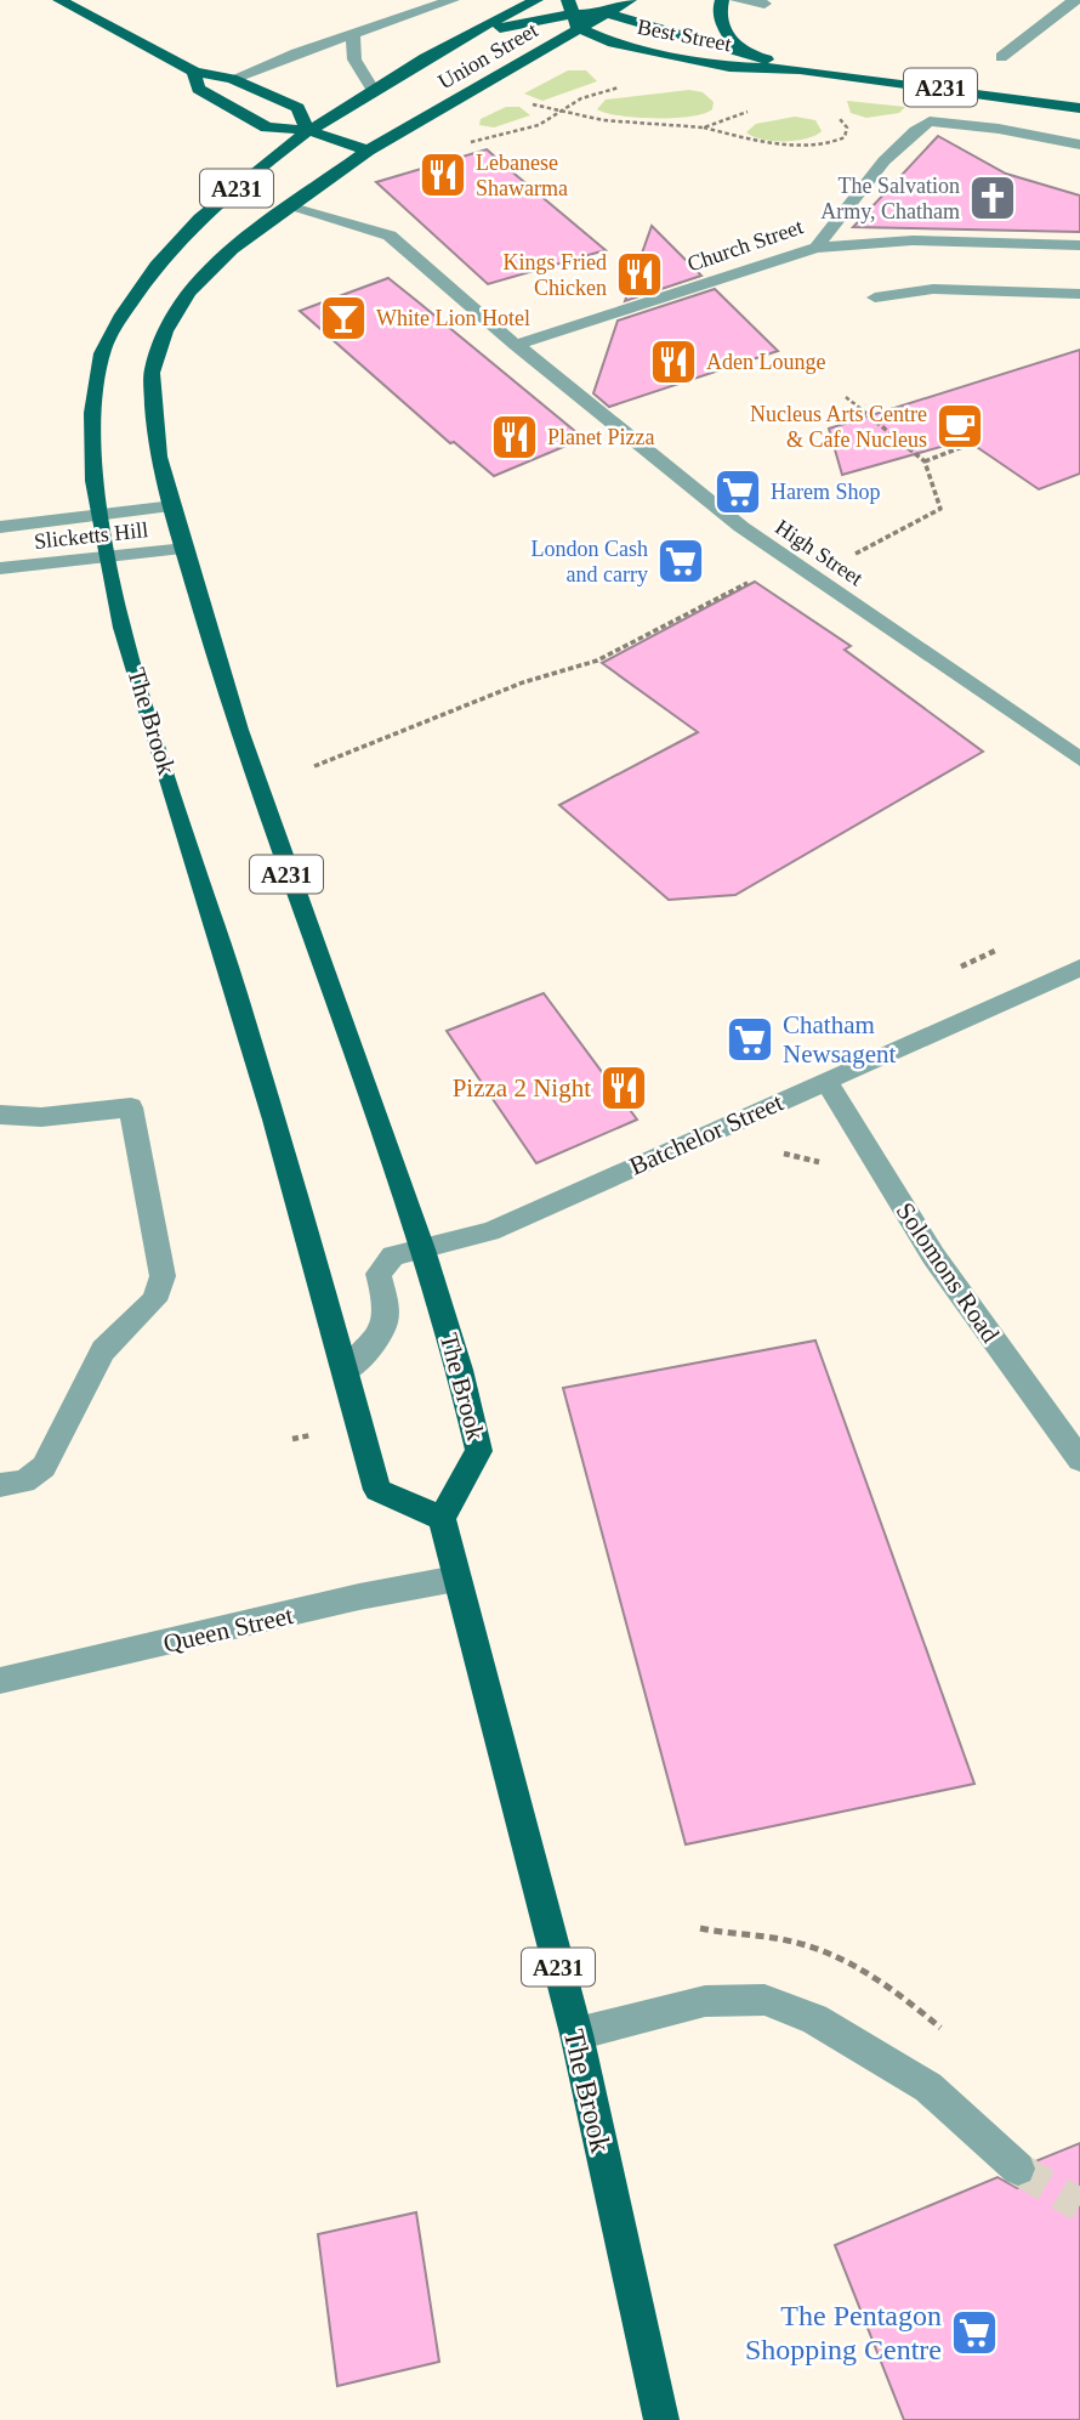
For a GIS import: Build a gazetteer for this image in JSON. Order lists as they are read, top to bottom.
{
  "streets": {
    "main road": [
      "Best Street",
      "Union Street",
      "A231",
      "The Brook"
    ],
    "street": [
      "Church Street",
      "Slicketts Hill",
      "High Street",
      "Batchelor Street",
      "Solomons Road",
      "Queen Street"
    ]
  },
  "crossings": [
    ["Best Street", "Union Street"],
    ["Best Street", "A231"],
    ["Union Street", "The Brook"],
    ["Church Street", "High Street"],
    ["Slicketts Hill", "The Brook"],
    ["High Street", "The Brook"],
    ["The Brook", "Batchelor Street"],
    ["The Brook", "Queen Street"],
    ["Batchelor Street", "Solomons Road"]
  ],
  "places": {
    "restaurant": [
      "Lebanese Shawarma",
      "Kings Fried Chicken",
      "Aden Lounge",
      "Planet Pizza",
      "Pizza 2 Night"
    ],
    "church": ["The Salvation Army, Chatham"],
    "bar": ["White Lion Hotel"],
    "cafe": ["Nucleus Arts Centre & Cafe Nucleus"],
    "supermarket": [
      "Harem Shop",
      "London Cash and carry",
      "Chatham Newsagent",
      "The Pentagon Shopping Centre"
    ]
  }
}
